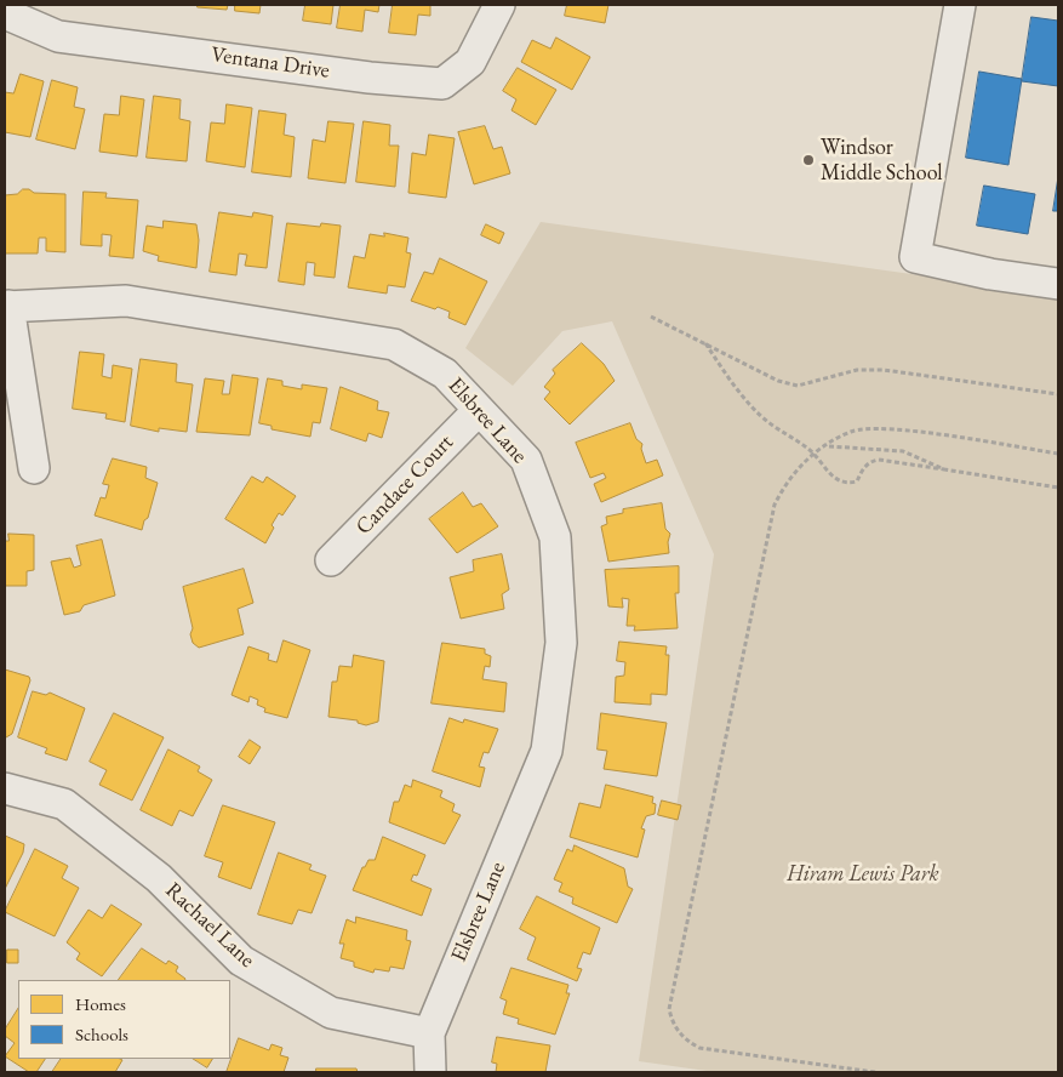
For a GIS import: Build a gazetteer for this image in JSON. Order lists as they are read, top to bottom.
{
  "streets": {
    "street": [
      "Ventana Drive",
      "Elsbree Lane",
      "Candace Court",
      "Rachael Lane"
    ]
  },
  "crossings": [
    ["Elsbree Lane", "Candace Court"],
    ["Elsbree Lane", "Rachael Lane"]
  ],
  "parks": ["Hiram Lewis Park"],
  "places": ["Windsor Middle School"],
  "legend": ["Homes", "Schools"]
}
